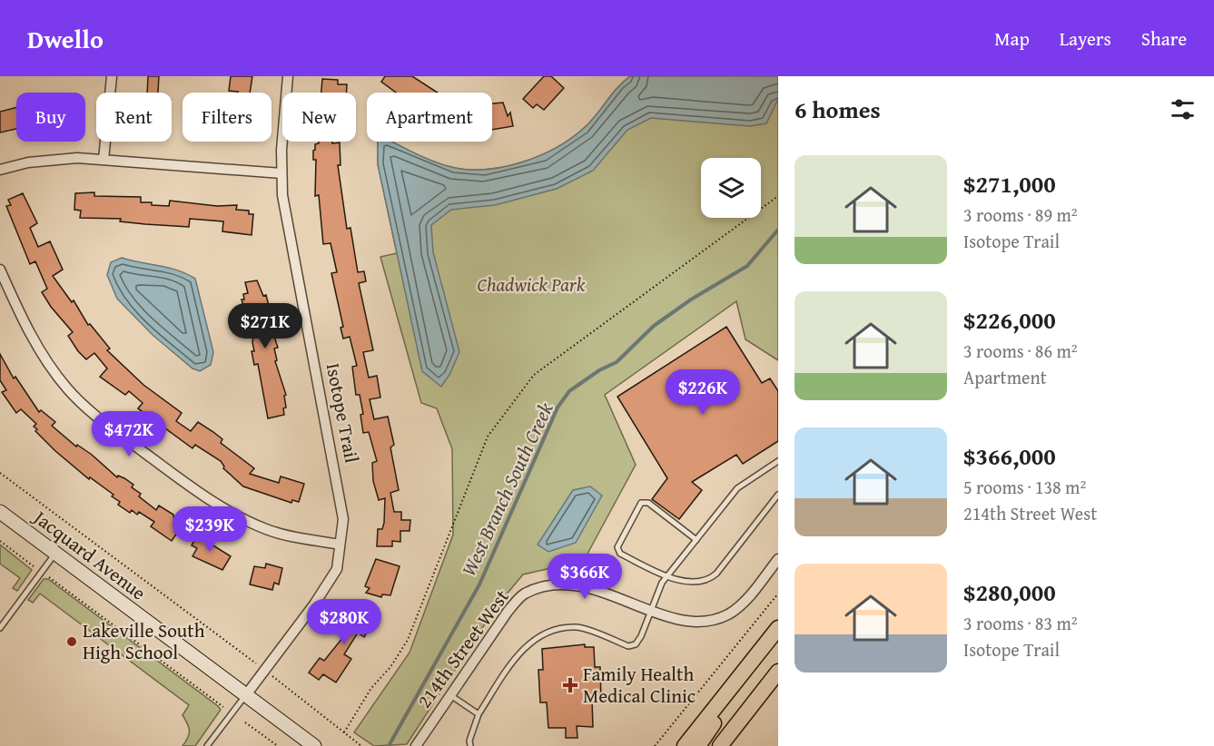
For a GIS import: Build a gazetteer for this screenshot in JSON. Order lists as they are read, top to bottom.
{
  "streets": {
    "street": ["Isotope Trail", "Jacquard Avenue", "214th Street West"]
  },
  "crossings": [
    ["Isotope Trail", "Jacquard Avenue"]
  ],
  "water": ["West Branch South Creek"],
  "parks": ["Chadwick Park"],
  "places": {
    "other": ["Lakeville South High School"],
    "health": ["Family Health Medical Clinic"]
  },
  "page": {
    "header": "Dwello",
    "nav": ["Map", "Layers", "Share"],
    "heading": "6 homes",
    "chip": [
      "Buy",
      "Rent",
      "Filters",
      "New",
      "Apartment"
    ],
    "list": [
      {
        "name": "$271,000",
        "note": "3 rooms · 89 m² · Isotope Trail"
      },
      {
        "name": "$226,000",
        "note": "3 rooms · 86 m² · Apartment"
      },
      {
        "name": "$366,000",
        "note": "5 rooms · 138 m² · 214th Street West"
      },
      {
        "name": "$280,000",
        "note": "3 rooms · 83 m² · Isotope Trail"
      }
    ],
    "price": [
      "$271K",
      "$226K",
      "$472K",
      "$239K",
      "$366K",
      "$280K"
    ]
  }
}
